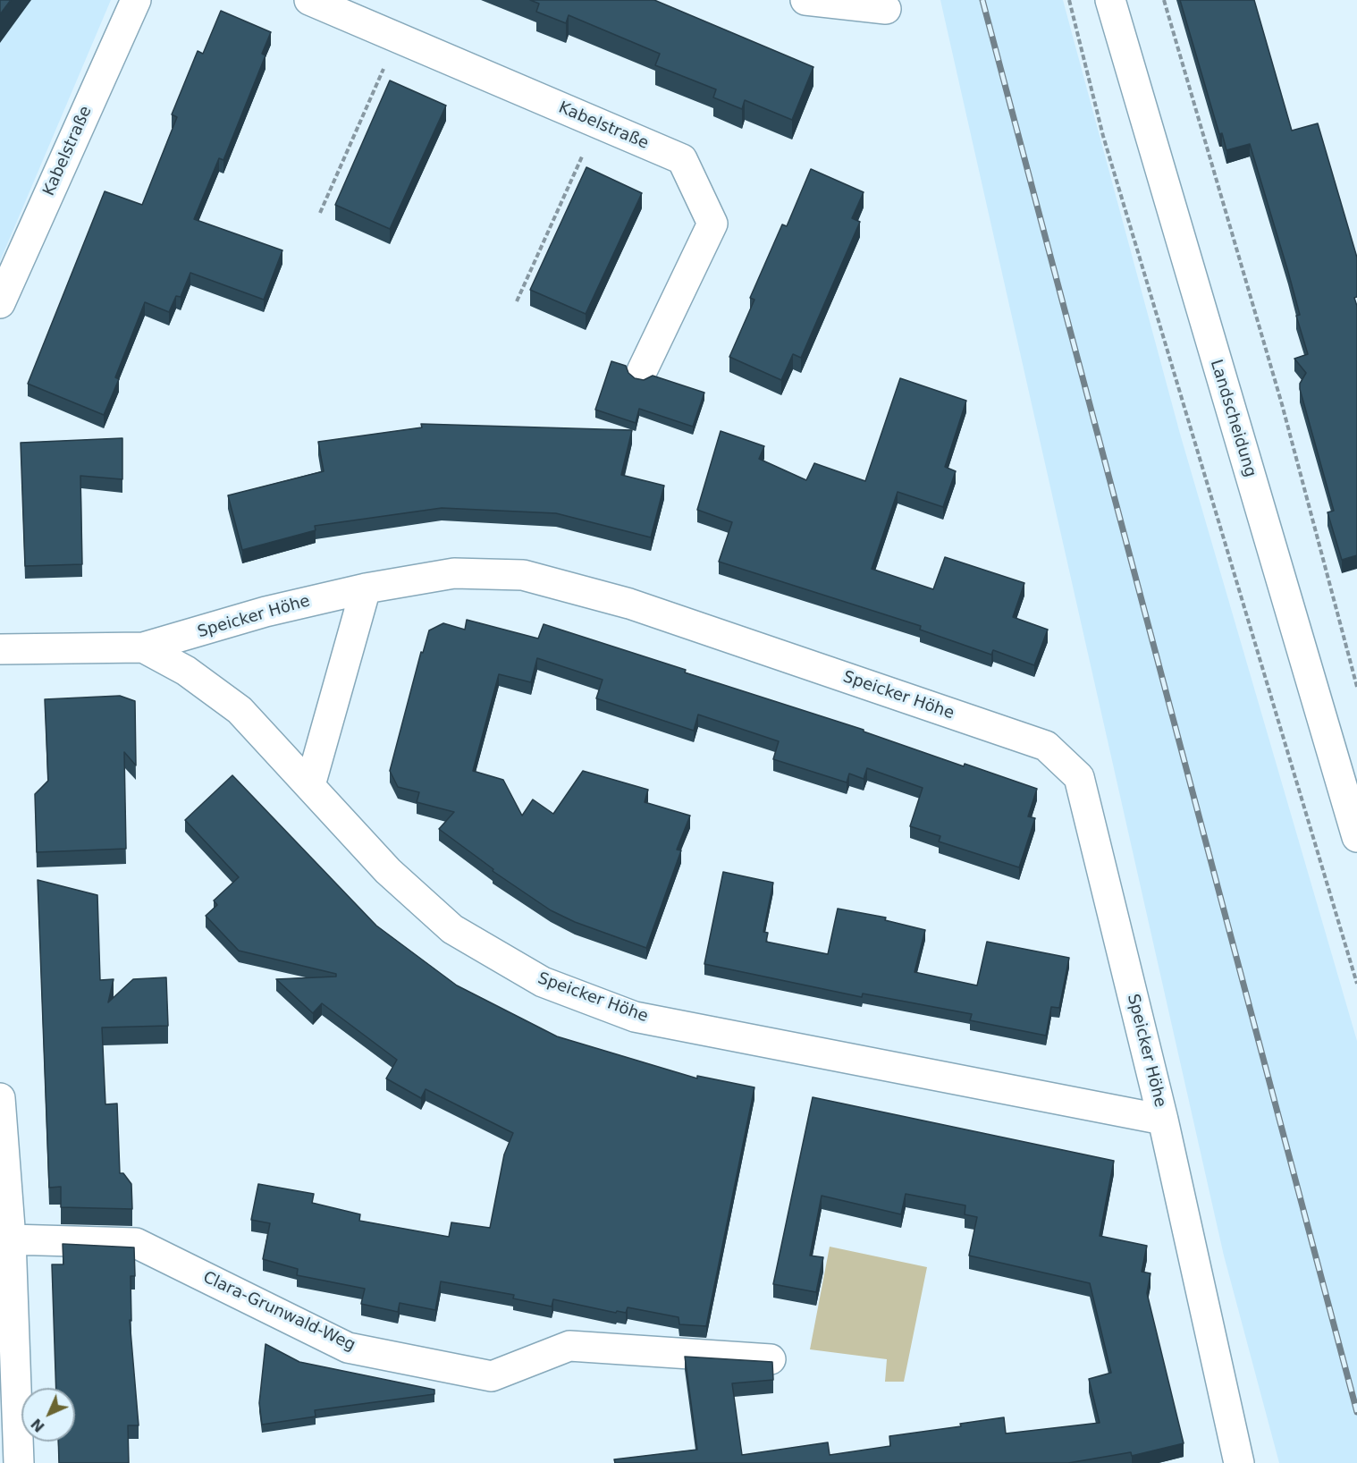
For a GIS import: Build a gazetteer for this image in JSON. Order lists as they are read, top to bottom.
{
  "streets": {
    "street": [
      "Kabelstraße",
      "Landscheidung",
      "Speicker Höhe",
      "Clara-Grunwald-Weg"
    ]
  },
  "north": "bottom left"
}
